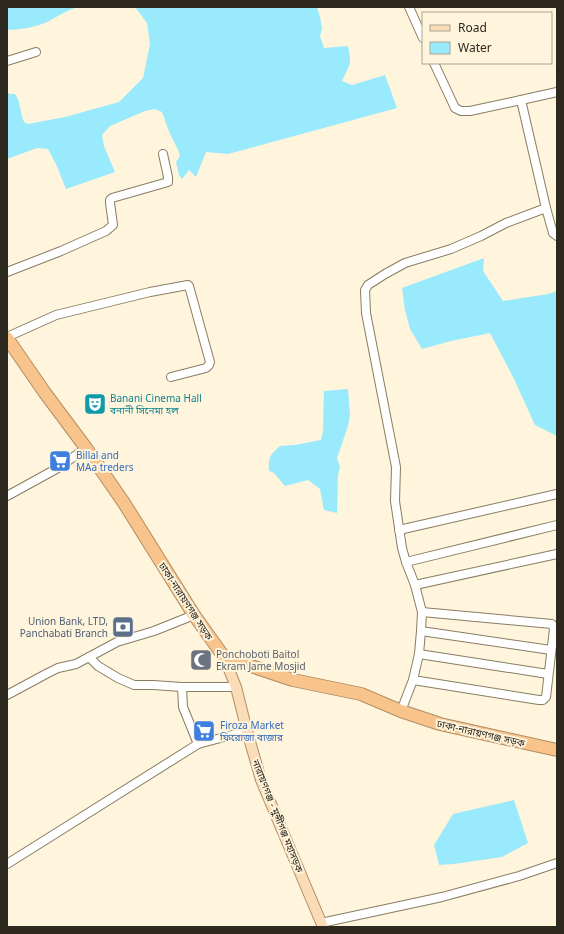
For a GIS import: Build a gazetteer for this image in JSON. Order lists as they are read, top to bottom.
{
  "streets": {
    "highway": ["ঢাকা-নারায়ণগঞ্জ সড়ক"],
    "main road": ["নারায়ণগঞ্জ - মুন্সীগঞ্জ মহাসড়ক"]
  },
  "crossings": [
    ["ঢাকা-নারায়ণগঞ্জ সড়ক", "নারায়ণগঞ্জ - মুন্সীগঞ্জ মহাসড়ক"]
  ],
  "places": {
    "theatre": ["Banani Cinema Hall বনানী সিনেমা হল"],
    "supermarket": ["Billal and MAa treders", "Firoza Market ফিরোজা বাজার"],
    "bank": ["Union Bank, LTD, Panchabati Branch"],
    "mosque": ["Ponchoboti Baitol Ekram Jame Mosjid"]
  },
  "legend": ["Road", "Water"]
}
